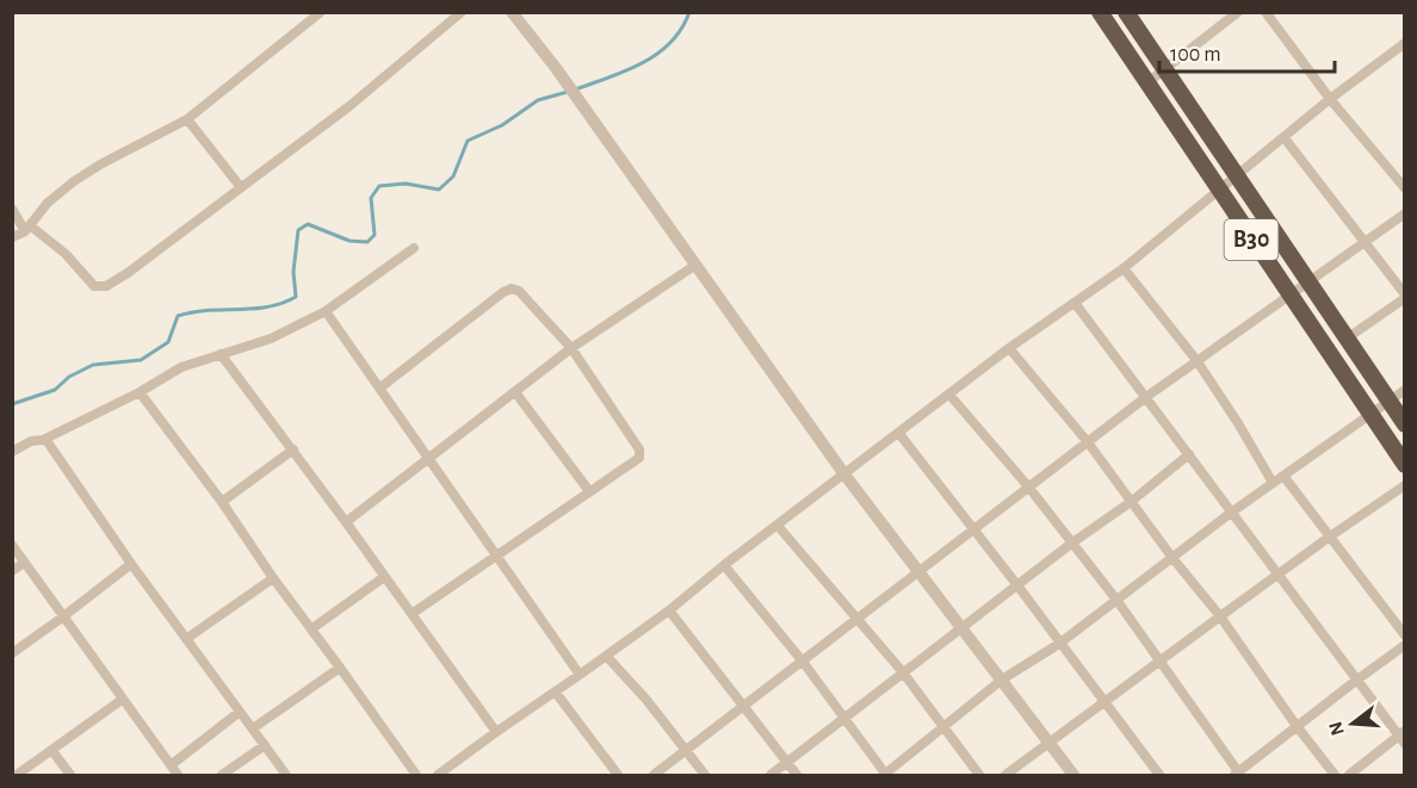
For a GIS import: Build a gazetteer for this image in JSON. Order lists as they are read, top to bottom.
{
  "streets": {
    "highway": ["B30"]
  },
  "scale_bar": "100 m",
  "north": "left"
}
